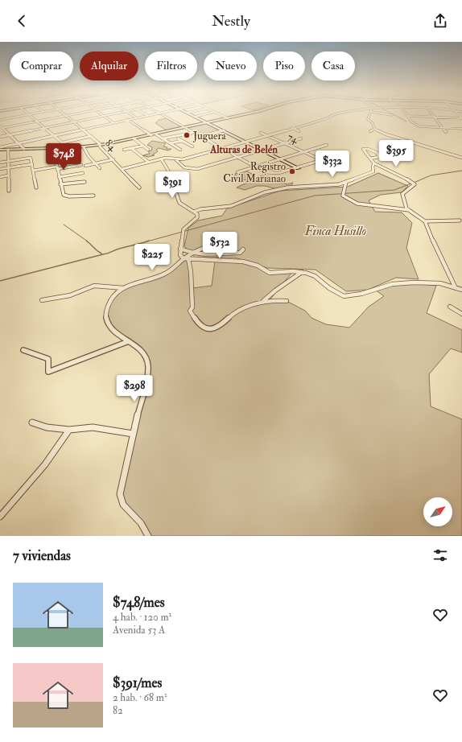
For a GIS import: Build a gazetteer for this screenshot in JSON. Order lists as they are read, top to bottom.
{
  "streets": {
    "street": ["74", "84"]
  },
  "districts": ["Alturas de Belén"],
  "parks": ["Finca Husillo"],
  "places": ["Juguera", "Registro Civil Marianao"],
  "north": "top right",
  "page": {
    "header": "Nestly",
    "chip": [
      "Comprar",
      "Alquilar",
      "Filtros",
      "Nuevo",
      "Piso",
      "Casa"
    ],
    "price": [
      "$395",
      "$748",
      "$332",
      "$391",
      "$532",
      "$225",
      "$298"
    ],
    "heading": "7 viviendas",
    "list": [
      {
        "name": "$748/mes",
        "note": "4 hab. · 120 m² · Avenida 53 A"
      },
      {
        "name": "$391/mes",
        "note": "2 hab. · 68 m² · 82"
      }
    ]
  }
}
